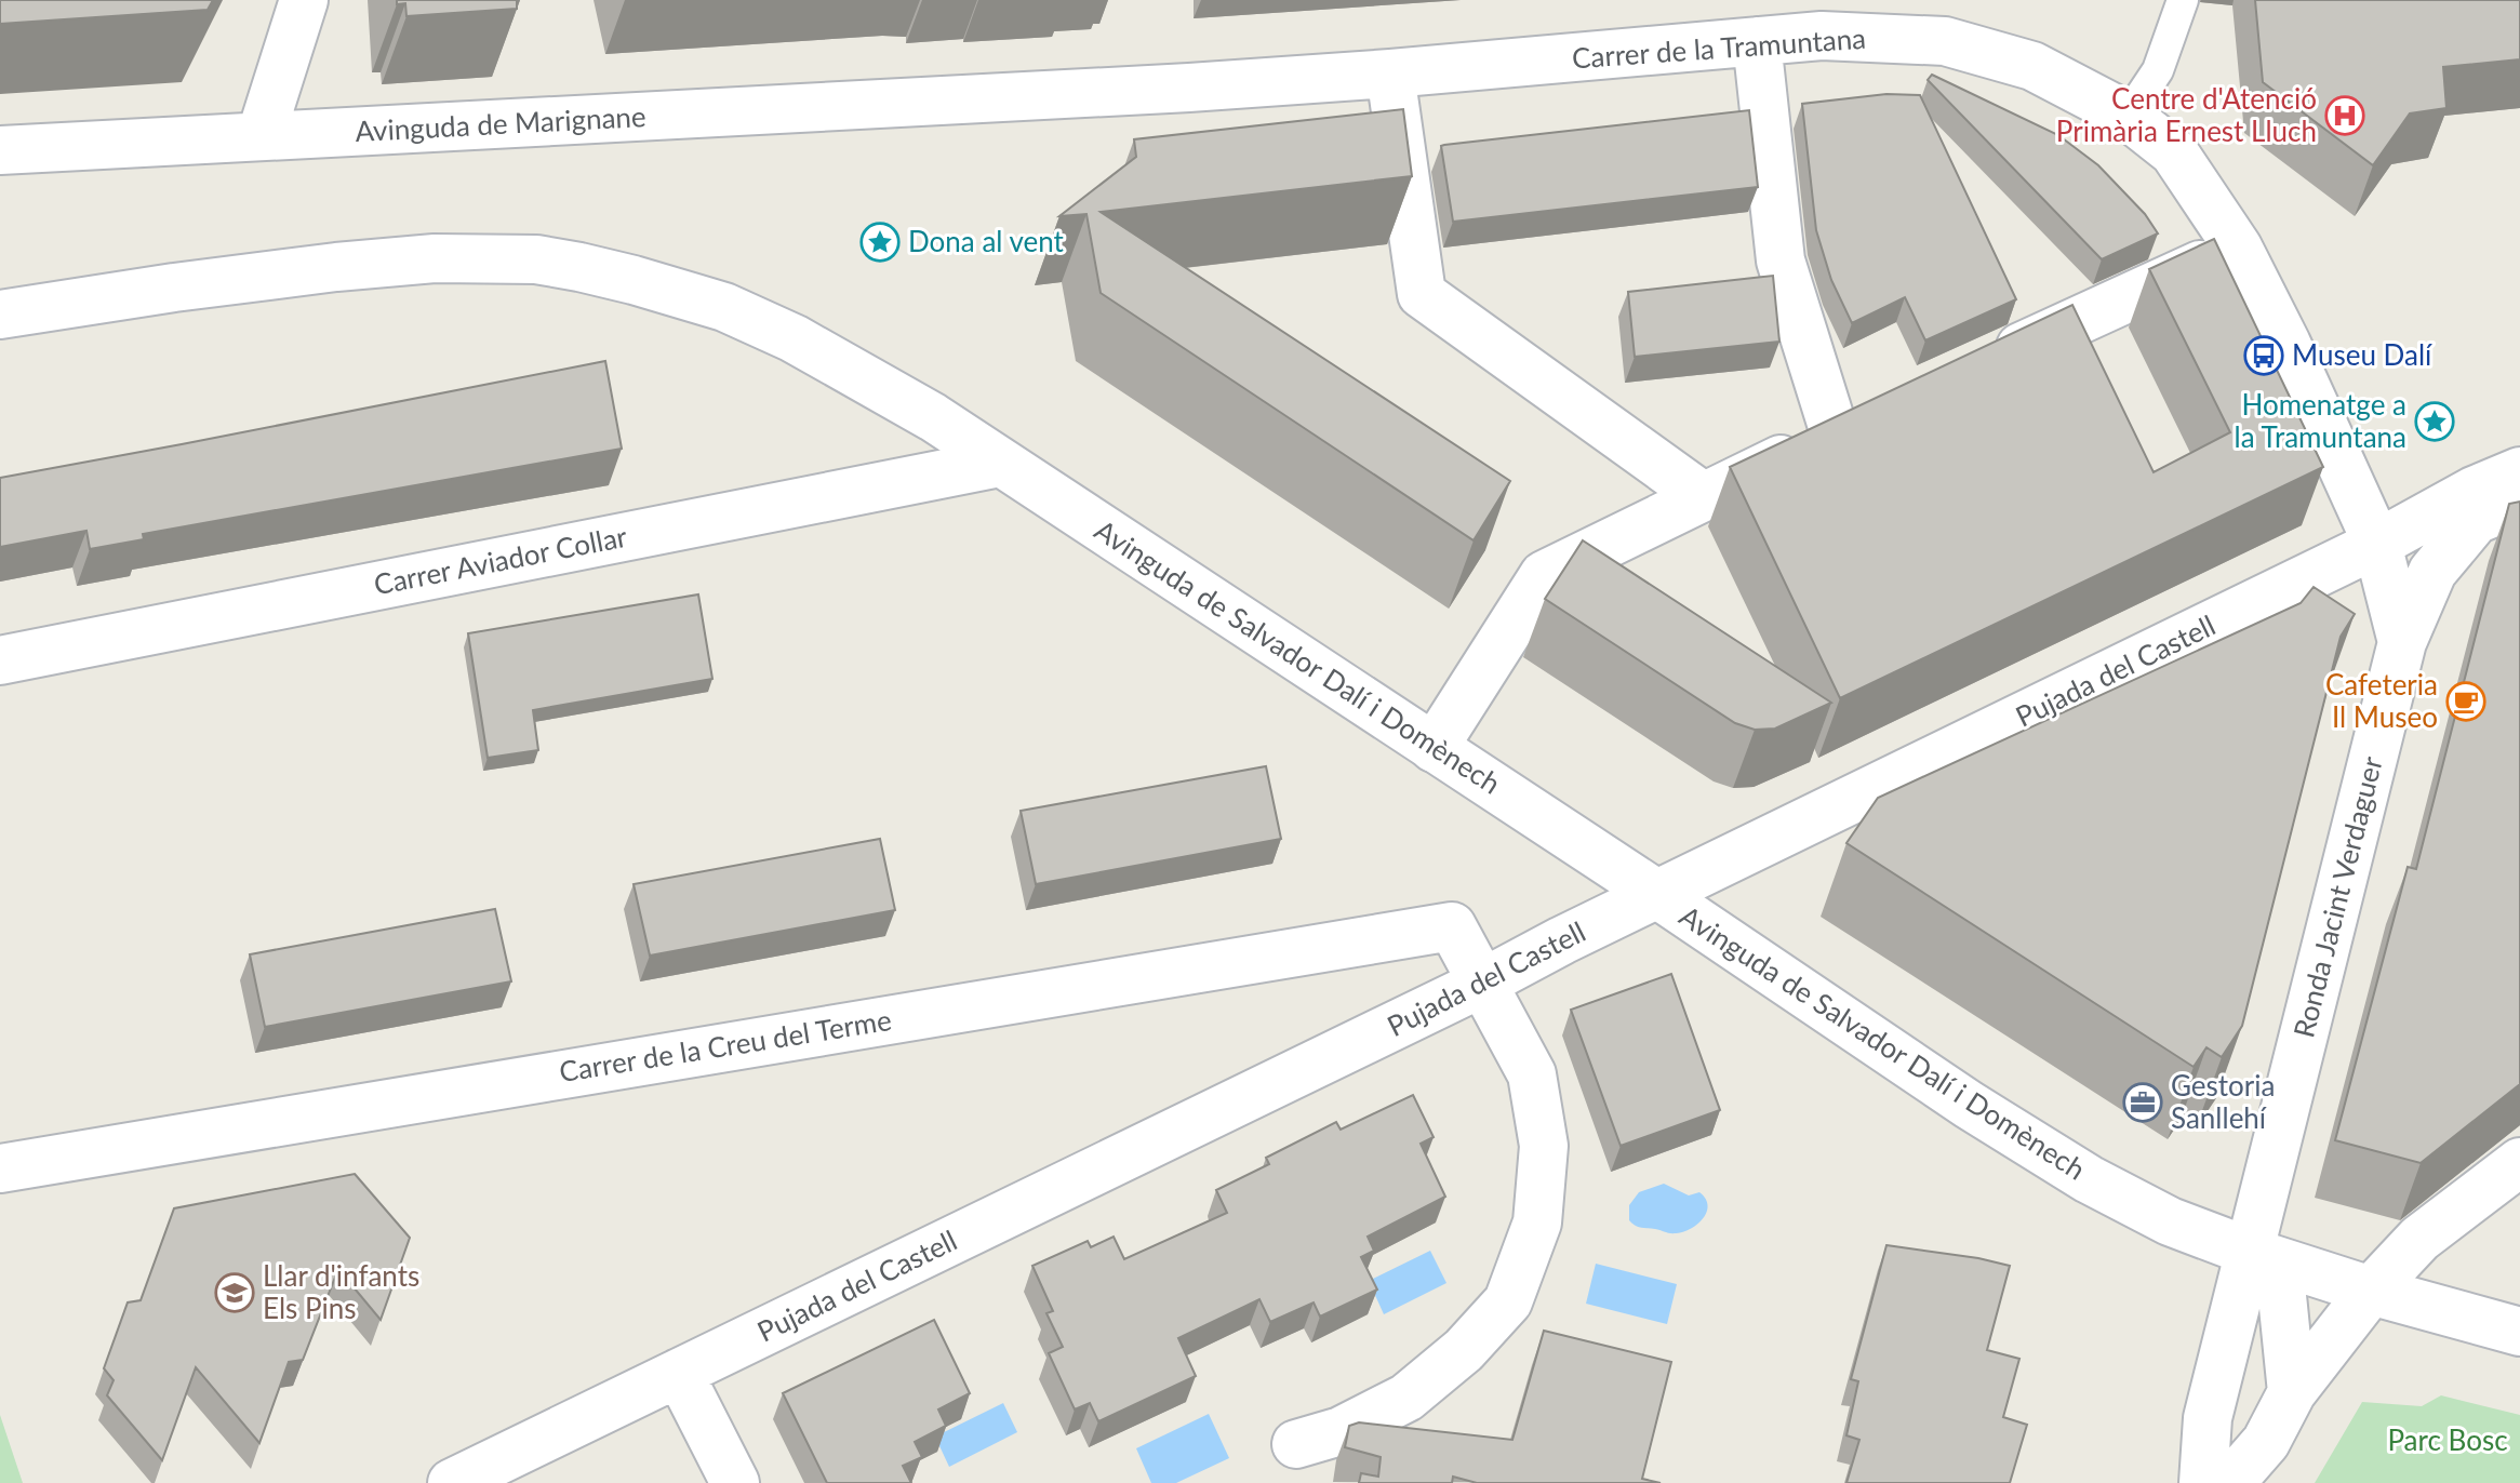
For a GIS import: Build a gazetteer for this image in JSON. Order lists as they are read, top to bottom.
{
  "streets": {
    "street": [
      "Carrer de la Tramuntana",
      "Avinguda de Marignane",
      "Carrer Aviador Collar",
      "Avinguda de Salvador Dalí i Domènech",
      "Pujada del Castell",
      "Ronda Jacint Verdaguer",
      "Carrer de la Creu del Terme"
    ]
  },
  "crossings": [
    ["Carrer de la Tramuntana", "Avinguda de Marignane"],
    ["Carrer de la Tramuntana", "Pujada del Castell"],
    ["Carrer de la Tramuntana", "Ronda Jacint Verdaguer"],
    ["Carrer Aviador Collar", "Avinguda de Salvador Dalí i Domènech"],
    ["Avinguda de Salvador Dalí i Domènech", "Pujada del Castell"],
    ["Avinguda de Salvador Dalí i Domènech", "Ronda Jacint Verdaguer"],
    ["Pujada del Castell", "Ronda Jacint Verdaguer"],
    ["Pujada del Castell", "Carrer de la Creu del Terme"]
  ],
  "parks": ["Parc Bosc"],
  "places": {
    "hospital": ["Centre d'Atenció Primària Ernest Lluch"],
    "place": ["Dona al vent", "Homenatge a la Tramuntana"],
    "bus stop": ["Museu Dalí"],
    "cafe": ["Cafeteria Il Museo"],
    "office": ["Gestoria Sanllehí"],
    "school or university": ["Llar d'infants Els Pins"]
  }
}
